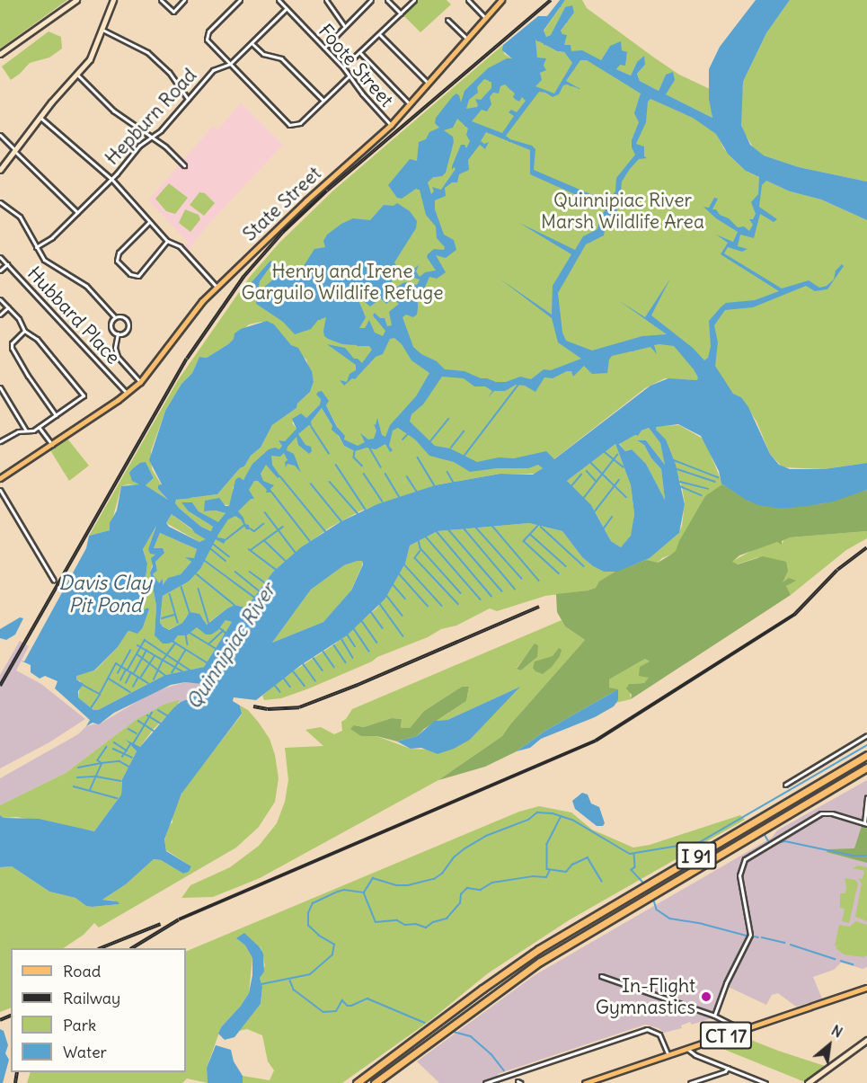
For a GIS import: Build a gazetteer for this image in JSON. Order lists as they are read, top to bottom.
{
  "streets": {
    "highway": ["I 91"],
    "main road": ["State Street", "CT 17"],
    "street": ["Foote Street", "Hepburn Road", "Hubbard Place"]
  },
  "crossings": [
    ["Foote Street", "Hepburn Road"],
    ["Foote Street", "State Street"],
    ["State Street", "Hubbard Place"]
  ],
  "water": ["Davis Clay Pit Pond", "Quinnipiac River"],
  "parks": ["Quinnipiac River Marsh Wildlife Area", "Henry and Irene Garguilo Wildlife Refuge"],
  "places": ["In-Flight Gymnastics"],
  "legend": [
    "Road",
    "Railway",
    "Park",
    "Water"
  ],
  "north": "top right"
}
